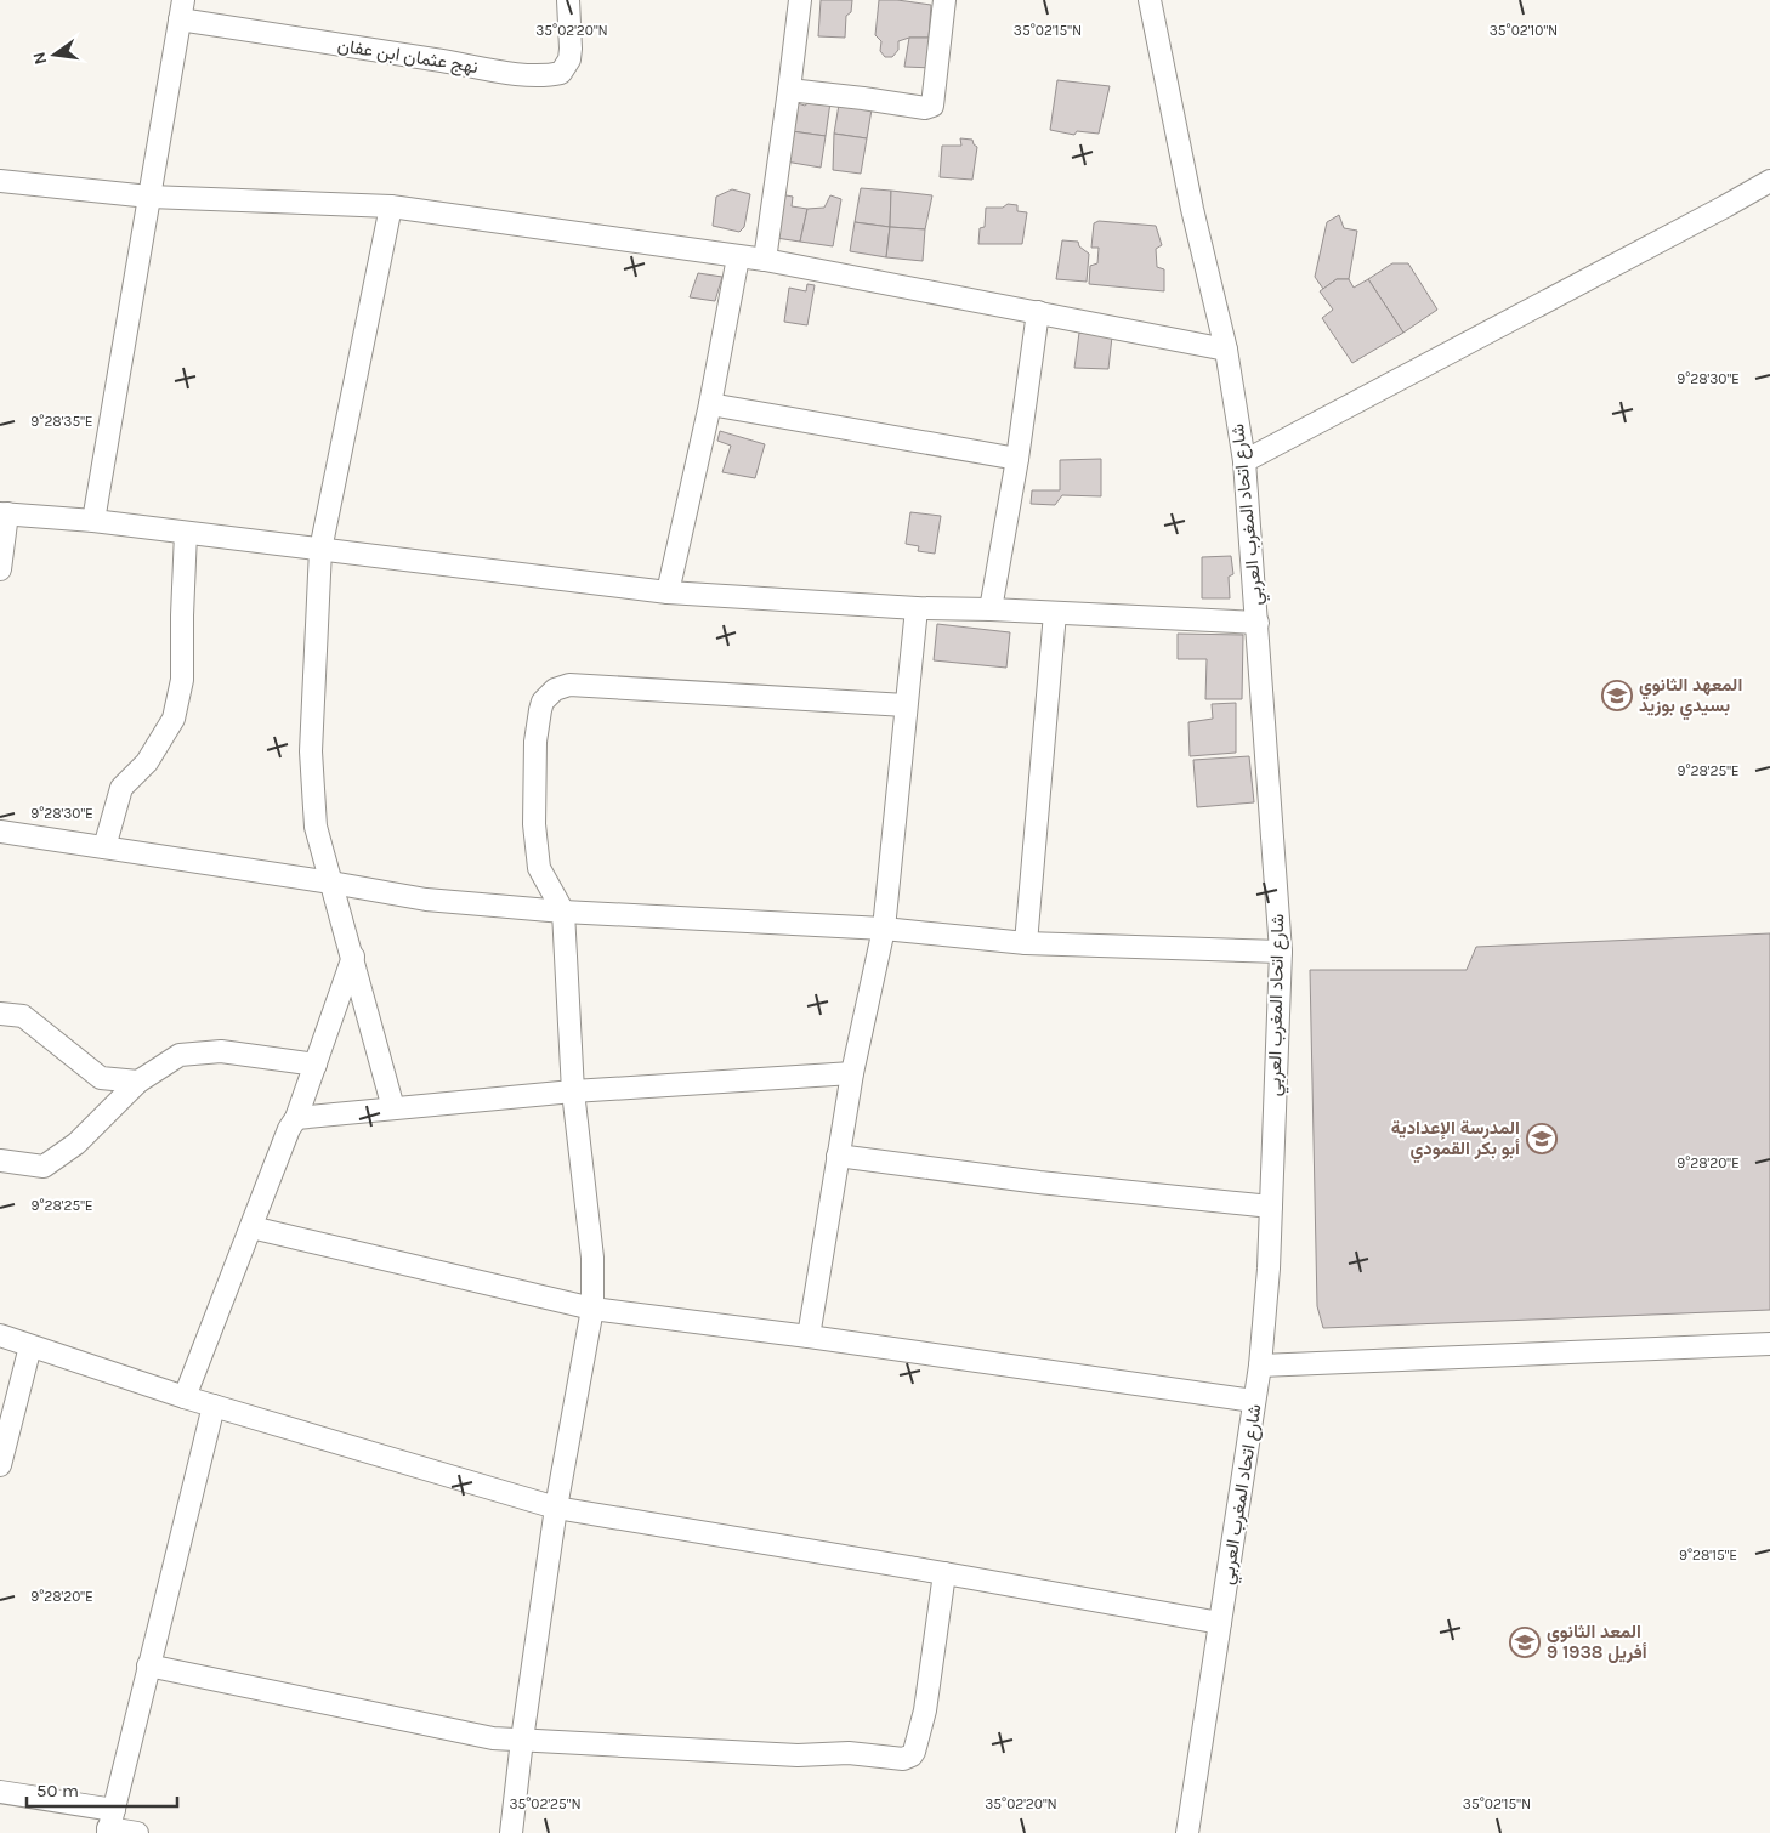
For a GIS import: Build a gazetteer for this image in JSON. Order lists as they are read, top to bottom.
{
  "streets": {
    "street": ["نهج عثمان ابن عفان", "شارع اتحاد المغرب العربي"]
  },
  "places": {
    "school or university": ["المعهد الثانوي بسيدي بوزيد", "المدرسة الإعدادية أبو بكر القمودي", "المعد الثانوي 9 أفريل 1938"]
  },
  "scale_bar": "50 m",
  "north": "left",
  "coordinates": [
    "35°02'20\"N",
    "35°02'15\"N",
    "35°02'10\"N",
    "9°28'30\"E",
    "9°28'35\"E",
    "9°28'25\"E",
    "9°28'20\"E",
    "9°28'15\"E",
    "35°02'25\"N"
  ]
}
